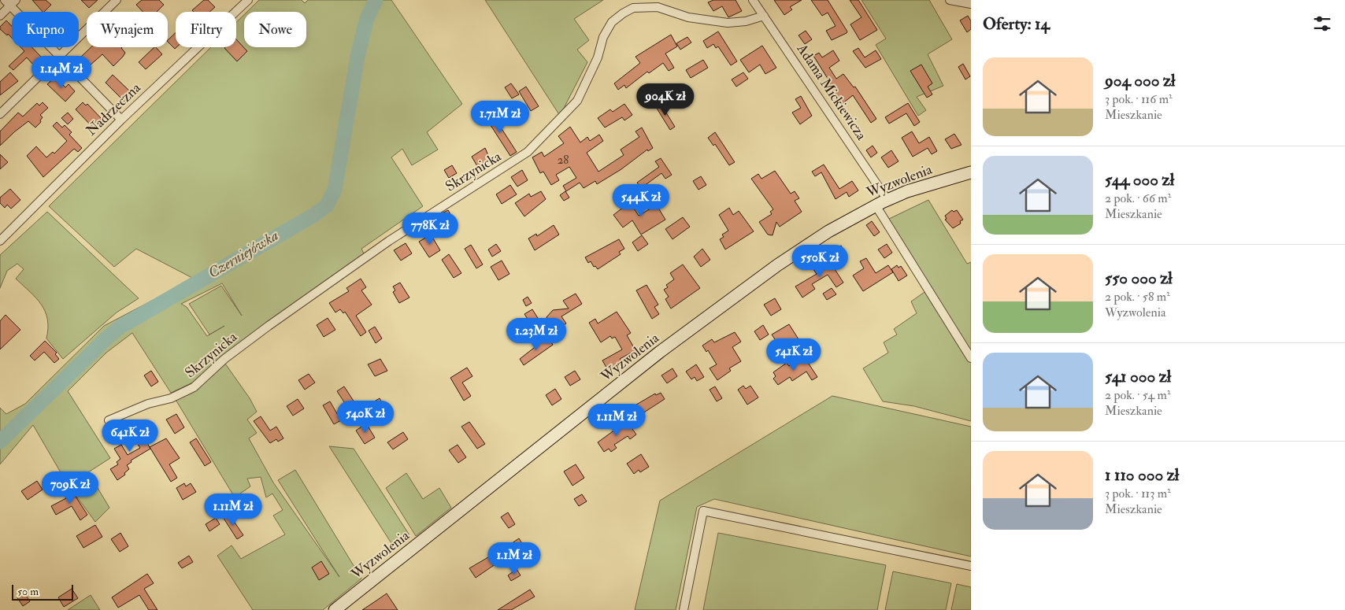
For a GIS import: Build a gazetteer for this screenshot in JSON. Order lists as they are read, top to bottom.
{
  "streets": {
    "street": [
      "Adama Mickiewicza",
      "Nadrzeczna",
      "Skrzynicka",
      "Wyzwolenia"
    ]
  },
  "crossings": [
    ["Adama Mickiewicza", "Wyzwolenia"]
  ],
  "water": ["Czerniejówka"],
  "house_numbers": ["28"],
  "scale_bar": "50 m",
  "page": {
    "heading": "Oferty: 14",
    "chip": [
      "Kupno",
      "Wynajem",
      "Filtry",
      "Nowe"
    ],
    "list": [
      {
        "name": "904 000 zł",
        "note": "3 pok. · 116 m² · Mieszkanie"
      },
      {
        "name": "544 000 zł",
        "note": "2 pok. · 66 m² · Mieszkanie"
      },
      {
        "name": "550 000 zł",
        "note": "2 pok. · 58 m² · Wyzwolenia"
      },
      {
        "name": "541 000 zł",
        "note": "2 pok. · 54 m² · Mieszkanie"
      },
      {
        "name": "1 110 000 zł",
        "note": "3 pok. · 113 m² · Mieszkanie"
      }
    ],
    "price": [
      "1.14M zł",
      "904K zł",
      "1.71M zł",
      "544K zł",
      "778K zł",
      "550K zł",
      "1.23M zł",
      "541K zł",
      "540K zł",
      "1.11M zł",
      "641K zł",
      "709K zł",
      "1.11M zł",
      "1.1M zł"
    ],
    "scale": "50 m"
  }
}
